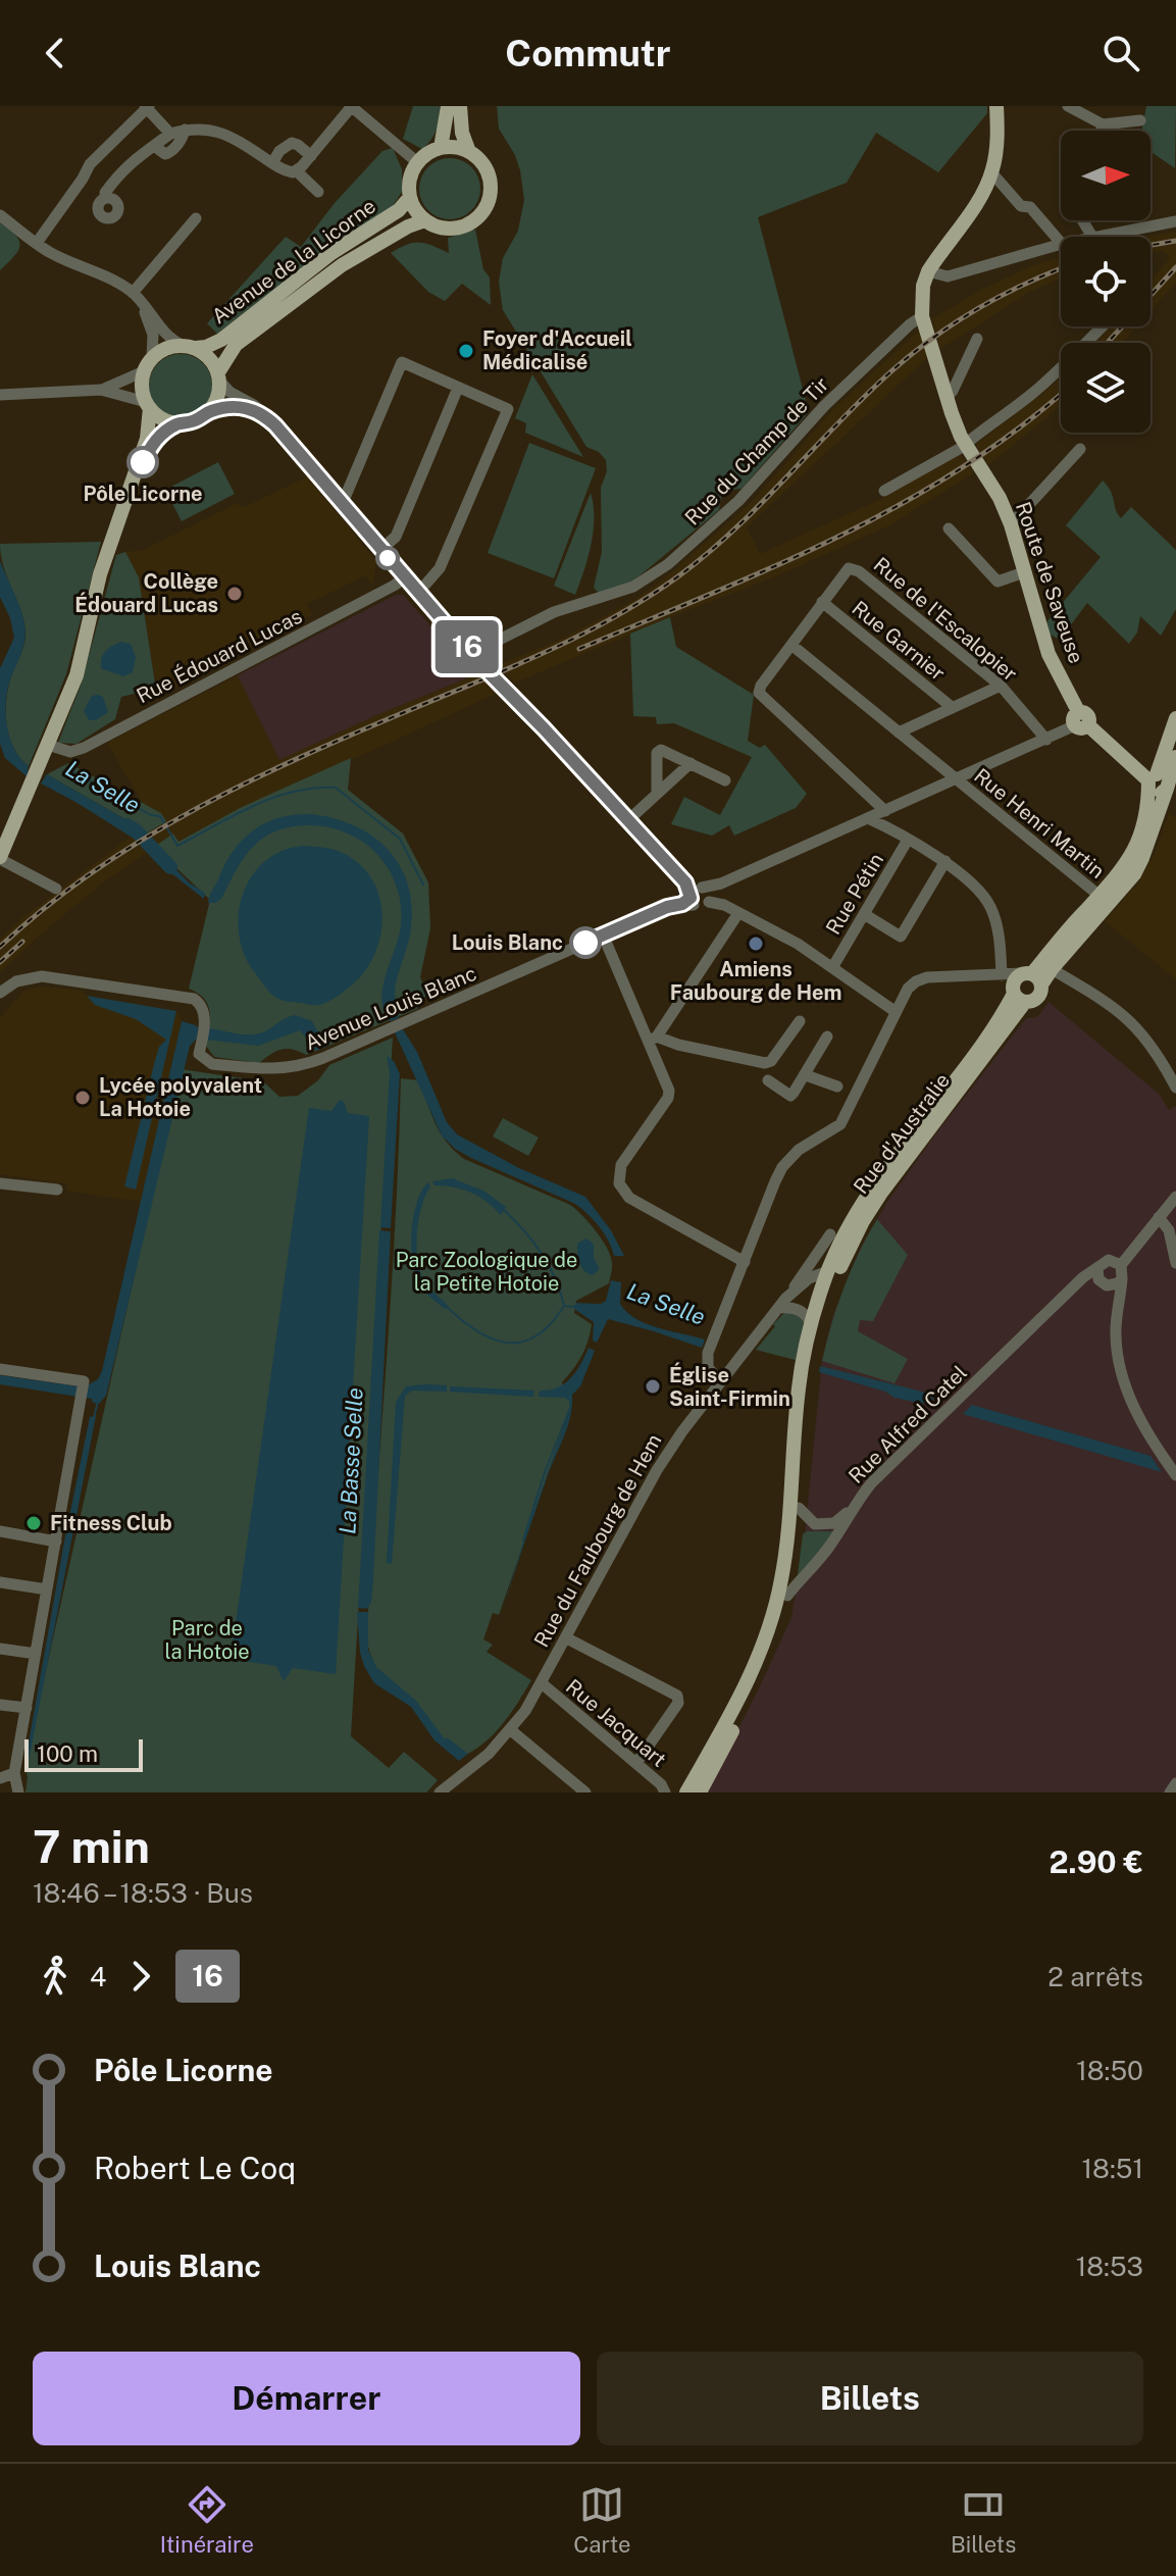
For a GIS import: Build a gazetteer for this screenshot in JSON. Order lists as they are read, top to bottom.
{
  "streets": {
    "main road": ["Avenue de la Licorne", "Route de Saveuse", "Rue d'Australie"],
    "street": [
      "Rue du Champ de Tir",
      "Rue de l'Escalopier",
      "Rue Garnier",
      "Rue Édouard Lucas",
      "Rue Henri Martin",
      "Rue Pétin",
      "Avenue Louis Blanc",
      "Rue Alfred Catel",
      "Rue du Faubourg de Hem",
      "Rue Jacquart"
    ]
  },
  "crossings": [
    ["Rue du Champ de Tir", "Route de Saveuse"],
    ["Route de Saveuse", "Avenue Louis Blanc"],
    ["Rue de l'Escalopier", "Rue Garnier"],
    ["Rue de l'Escalopier", "Avenue Louis Blanc"],
    ["Rue Henri Martin", "Avenue Louis Blanc"],
    ["Rue du Faubourg de Hem", "Rue Jacquart"]
  ],
  "water": ["La Selle", "La Basse Selle"],
  "parks": ["Parc Zoologique de la Petite Hotoie", "Parc de la Hotoie"],
  "places": [
    "Foyer d'Accueil Médicalisé",
    "Pôle Licorne",
    "Collège Édouard Lucas",
    "Louis Blanc",
    "Amiens Faubourg de Hem",
    "Lycée polyvalent La Hotoie",
    "Église Saint-Firmin",
    "Fitness Club"
  ],
  "lines": ["bus line 16"],
  "scale_bar": "100 m",
  "north": "right",
  "page": {
    "header": "Commutr",
    "on_map": "16",
    "scale": "100 m",
    "heading": ["7 min", "18:46 – 18:53 · Bus", "2.90 €"],
    "legs": ["4", "16", "2 arrêts"],
    "list": [
      {
        "name": "Pôle Licorne",
        "value": "18:50"
      },
      {
        "name": "Robert Le Coq",
        "value": "18:51"
      },
      {
        "name": "Louis Blanc",
        "value": "18:53"
      }
    ],
    "buttons": ["Démarrer", "Billets"],
    "tabs": ["Itinéraire", "Carte", "Billets"]
  }
}
